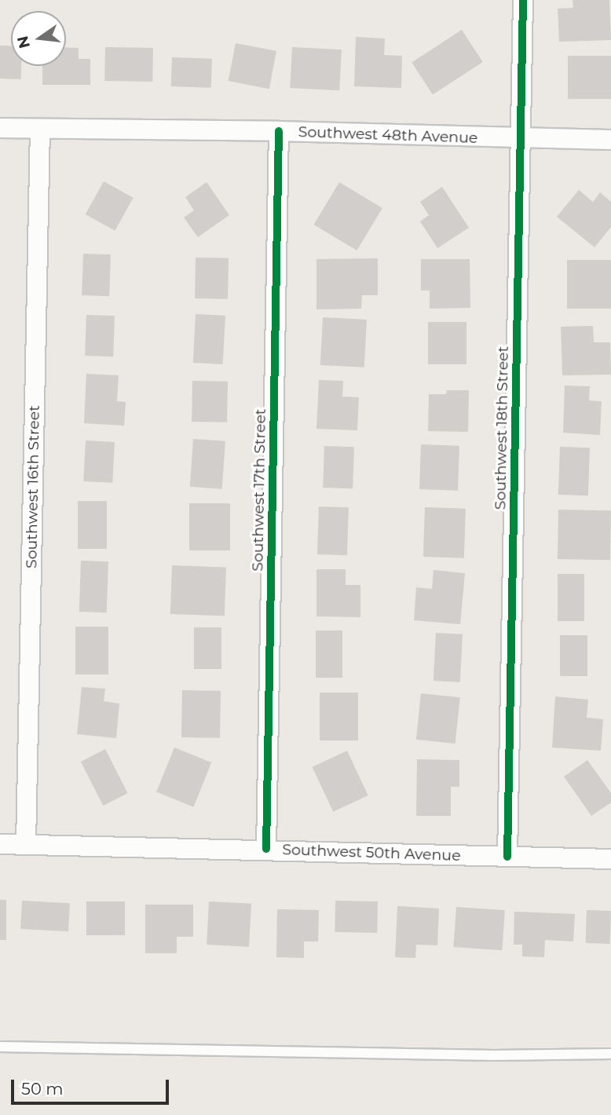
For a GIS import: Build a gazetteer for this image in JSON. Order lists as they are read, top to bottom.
{
  "streets": {
    "street": [
      "Southwest 48th Avenue",
      "Southwest 18th Street",
      "Southwest 16th Street",
      "Southwest 17th Street",
      "Southwest 50th Avenue"
    ]
  },
  "crossings": [
    ["Southwest 48th Avenue", "Southwest 18th Street"],
    ["Southwest 48th Avenue", "Southwest 16th Street"],
    ["Southwest 48th Avenue", "Southwest 17th Street"],
    ["Southwest 18th Street", "Southwest 50th Avenue"],
    ["Southwest 16th Street", "Southwest 50th Avenue"],
    ["Southwest 17th Street", "Southwest 50th Avenue"]
  ],
  "scale_bar": "50 m",
  "north": "left"
}
